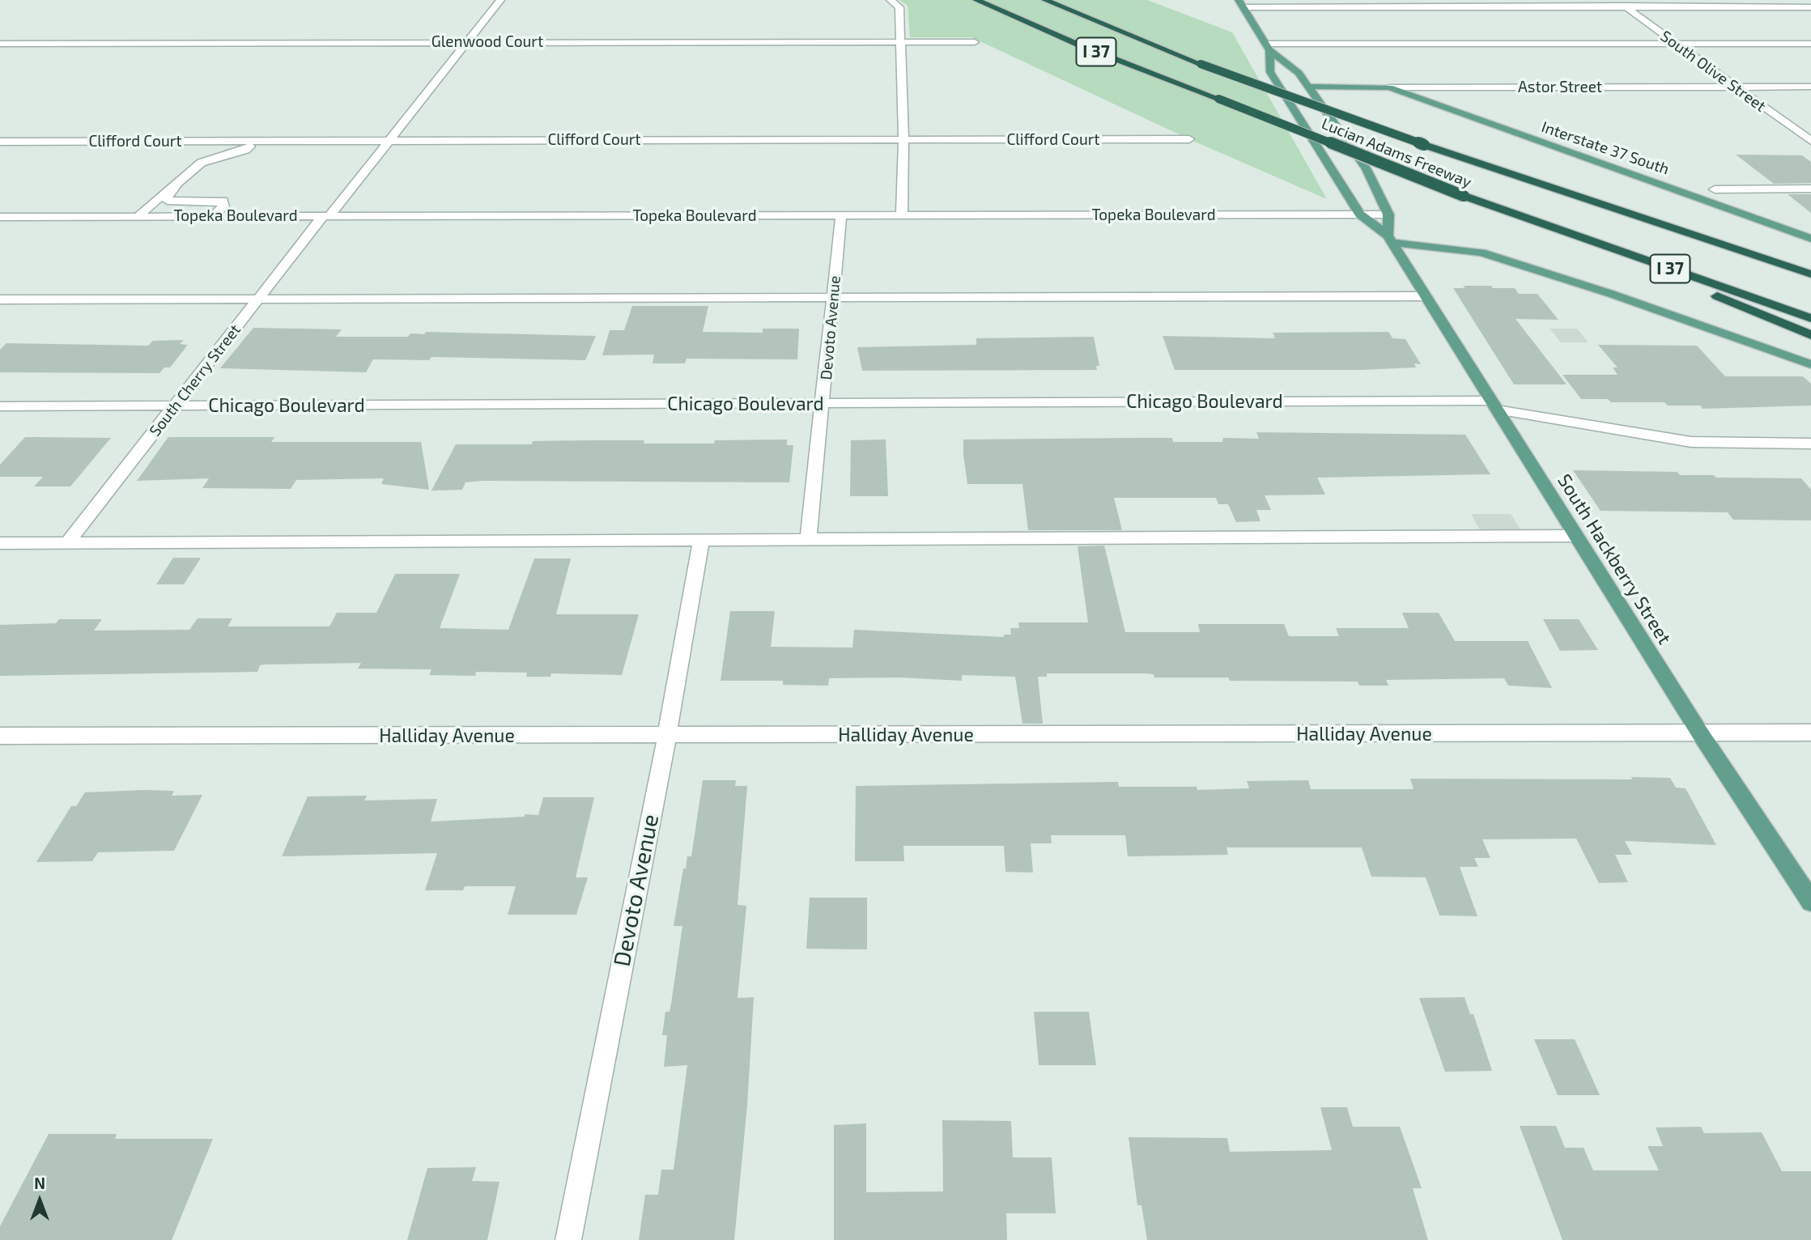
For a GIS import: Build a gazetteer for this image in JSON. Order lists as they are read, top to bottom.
{
  "streets": {
    "highway": ["I 37", "Lucian Adams Freeway"],
    "main road": ["Astor Street", "Interstate 37 South", "South Hackberry Street"],
    "street": [
      "Glenwood Court",
      "South Olive Street",
      "Clifford Court",
      "Topeka Boulevard",
      "Devoto Avenue",
      "South Cherry Street",
      "Chicago Boulevard",
      "Halliday Avenue"
    ]
  },
  "crossings": [
    ["Glenwood Court", "South Cherry Street"],
    ["South Olive Street", "Astor Street"],
    ["Astor Street", "Interstate 37 South"],
    ["Astor Street", "South Hackberry Street"],
    ["Clifford Court", "South Cherry Street"],
    ["Topeka Boulevard", "Devoto Avenue"],
    ["Topeka Boulevard", "South Cherry Street"],
    ["Topeka Boulevard", "South Hackberry Street"],
    ["Devoto Avenue", "Chicago Boulevard"],
    ["Devoto Avenue", "Halliday Avenue"],
    ["South Cherry Street", "Chicago Boulevard"],
    ["Chicago Boulevard", "South Hackberry Street"],
    ["South Hackberry Street", "Halliday Avenue"]
  ],
  "north": "top"
}
